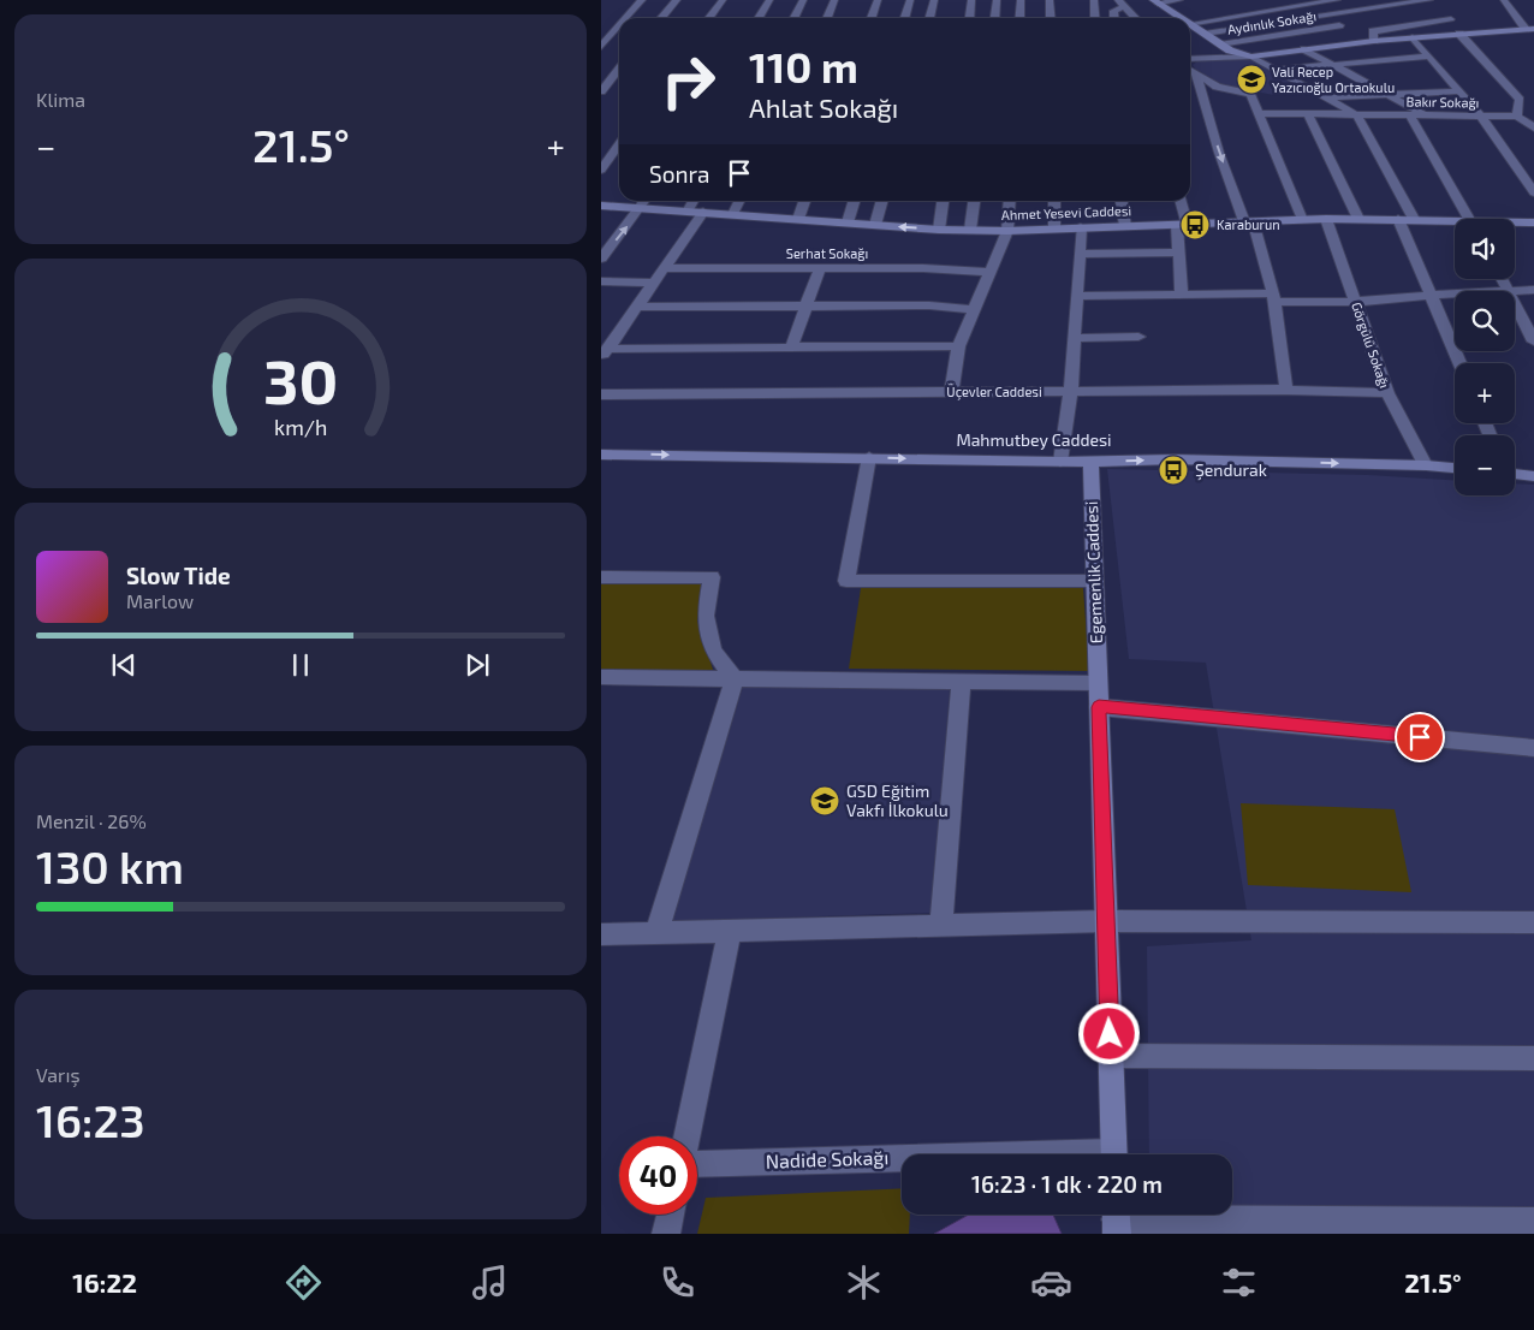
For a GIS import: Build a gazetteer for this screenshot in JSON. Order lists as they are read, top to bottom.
{
  "streets": {
    "street": [
      "Aydınlık Sokağı",
      "Bakır Sokağı",
      "Ahmet Yesevi Caddesi",
      "Serhat Sokağı",
      "Görgülü Sokağı",
      "Üçevler Caddesi",
      "Mahmutbey Caddesi",
      "Egemenlik Caddesi",
      "Nadide Sokağı"
    ]
  },
  "crossings": [
    ["Ahmet Yesevi Caddesi", "Görgülü Sokağı"],
    ["Görgülü Sokağı", "Üçevler Caddesi"],
    ["Görgülü Sokağı", "Mahmutbey Caddesi"],
    ["Mahmutbey Caddesi", "Egemenlik Caddesi"]
  ],
  "places": {
    "school or university": ["Vali Recep Yazıcıoğlu Ortaokulu", "GSD Eğitim Vakfı İlkokulu"],
    "bus stop": ["Karaburun", "Şendurak"]
  },
  "page": {
    "tile": [
      "Klima",
      ["Menzil · 26%", "130 km"],
      ["Varış", "16:23"]
    ],
    "turn": ["110 m", "Ahlat Sokağı"],
    "heat": ["−", "21.5°", "+"],
    "then": "Sonra",
    "map_buttons": ["+", "−"],
    "song": ["Slow Tide", "Marlow"],
    "limit": "40",
    "trip": "16:23 · 1 dk · 220 m",
    "tabs": ["16:22", "21.5°"],
    "gauge": ["30", "km/h"]
  }
}
